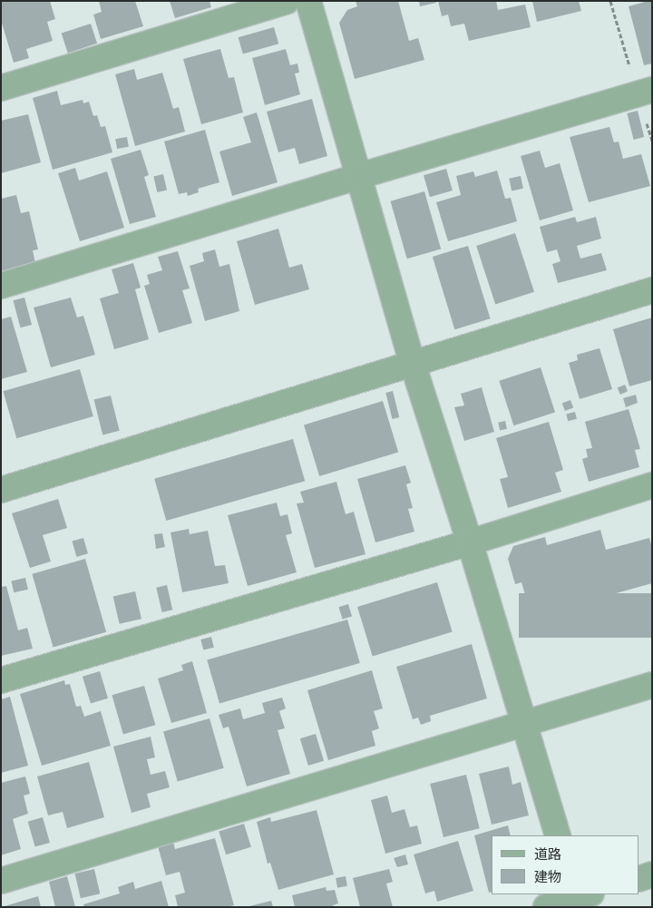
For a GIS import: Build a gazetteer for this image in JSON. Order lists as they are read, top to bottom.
{
  "legend": ["道路", "建物"]
}
